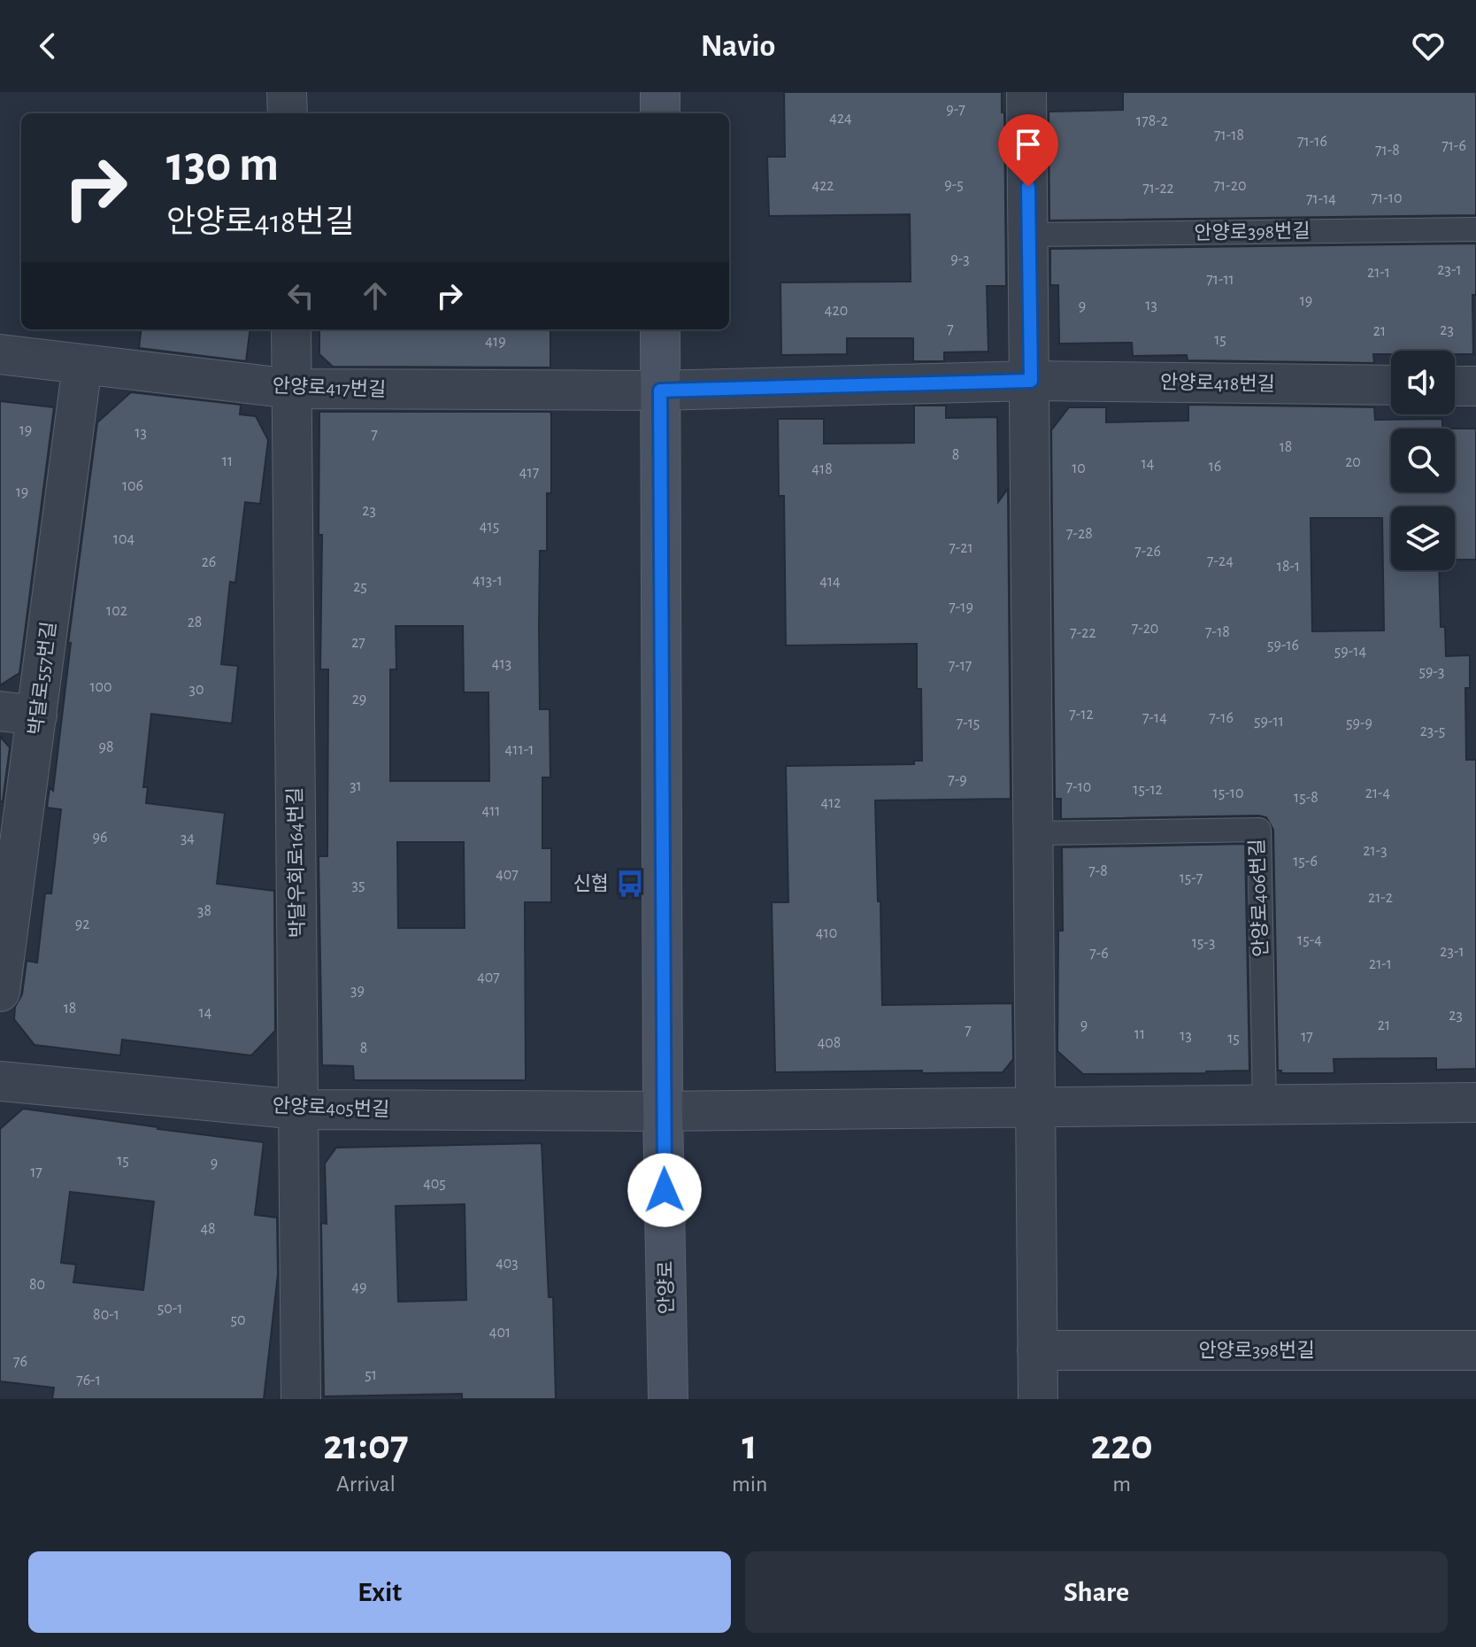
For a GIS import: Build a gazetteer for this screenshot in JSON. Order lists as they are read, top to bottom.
{
  "streets": {
    "street": [
      "안양로398번길",
      "안양로418번길",
      "안양로417번길",
      "박달로557번길",
      "박달우회로164번길",
      "안양로405번길",
      "안양로"
    ],
    "lane": ["안양로406번길"]
  },
  "crossings": [
    ["안양로418번길", "안양로417번길"],
    ["안양로418번길", "안양로"],
    ["안양로417번길", "박달로557번길"],
    ["안양로417번길", "박달우회로164번길"],
    ["안양로417번길", "안양로"],
    ["박달우회로164번길", "안양로405번길"],
    ["안양로405번길", "안양로"]
  ],
  "places": {
    "bus stop": ["신협"]
  },
  "house_numbers": [
    "9-7",
    "424",
    "178-2",
    "71-18",
    "71-16",
    "71-6",
    "71-8",
    "9-5",
    "422",
    "71-20",
    "71-22",
    "71-10",
    "71-14",
    "9-3",
    "23-1",
    "21-1",
    "71-11",
    "19",
    "13",
    "9",
    "420",
    "7",
    "23",
    "21",
    "15",
    "419",
    "19",
    "13",
    "7",
    "18",
    "8",
    "11",
    "20",
    "14",
    "16",
    "10",
    "418",
    "417",
    "106",
    "19",
    "23",
    "415",
    "7-28",
    "104",
    "7-21",
    "7-26",
    "7-24",
    "26",
    "18-1",
    "413-1",
    "414",
    "25",
    "7-19",
    "102",
    "28",
    "7-20",
    "7-18",
    "7-22",
    "27",
    "59-16",
    "59-14",
    "413",
    "7-17",
    "59-3",
    "100",
    "30",
    "29",
    "7-12",
    "7-14",
    "7-16",
    "59-11",
    "7-15",
    "59-9",
    "23-5",
    "98",
    "411-1",
    "7-9",
    "31",
    "7-10",
    "15-12",
    "15-10",
    "21-4",
    "15-8",
    "412",
    "411",
    "96",
    "34",
    "21-3",
    "15-6",
    "7-8",
    "407",
    "15-7",
    "35",
    "21-2",
    "38",
    "92",
    "410",
    "15-4",
    "15-3",
    "23-1",
    "7-6",
    "21-1",
    "407",
    "39",
    "18",
    "14",
    "23",
    "9",
    "21",
    "7",
    "11",
    "13",
    "17",
    "15",
    "408",
    "8",
    "15",
    "9",
    "17",
    "405",
    "48",
    "403",
    "80",
    "49",
    "50-1",
    "80-1",
    "50",
    "401",
    "76",
    "51",
    "76-1"
  ],
  "page": {
    "header": "Navio",
    "turn": ["130 m", "안양로418번길"],
    "eta": [
      "21:07",
      "Arrival",
      "1",
      "min",
      "220",
      "m"
    ],
    "buttons": ["Exit", "Share"]
  }
}
